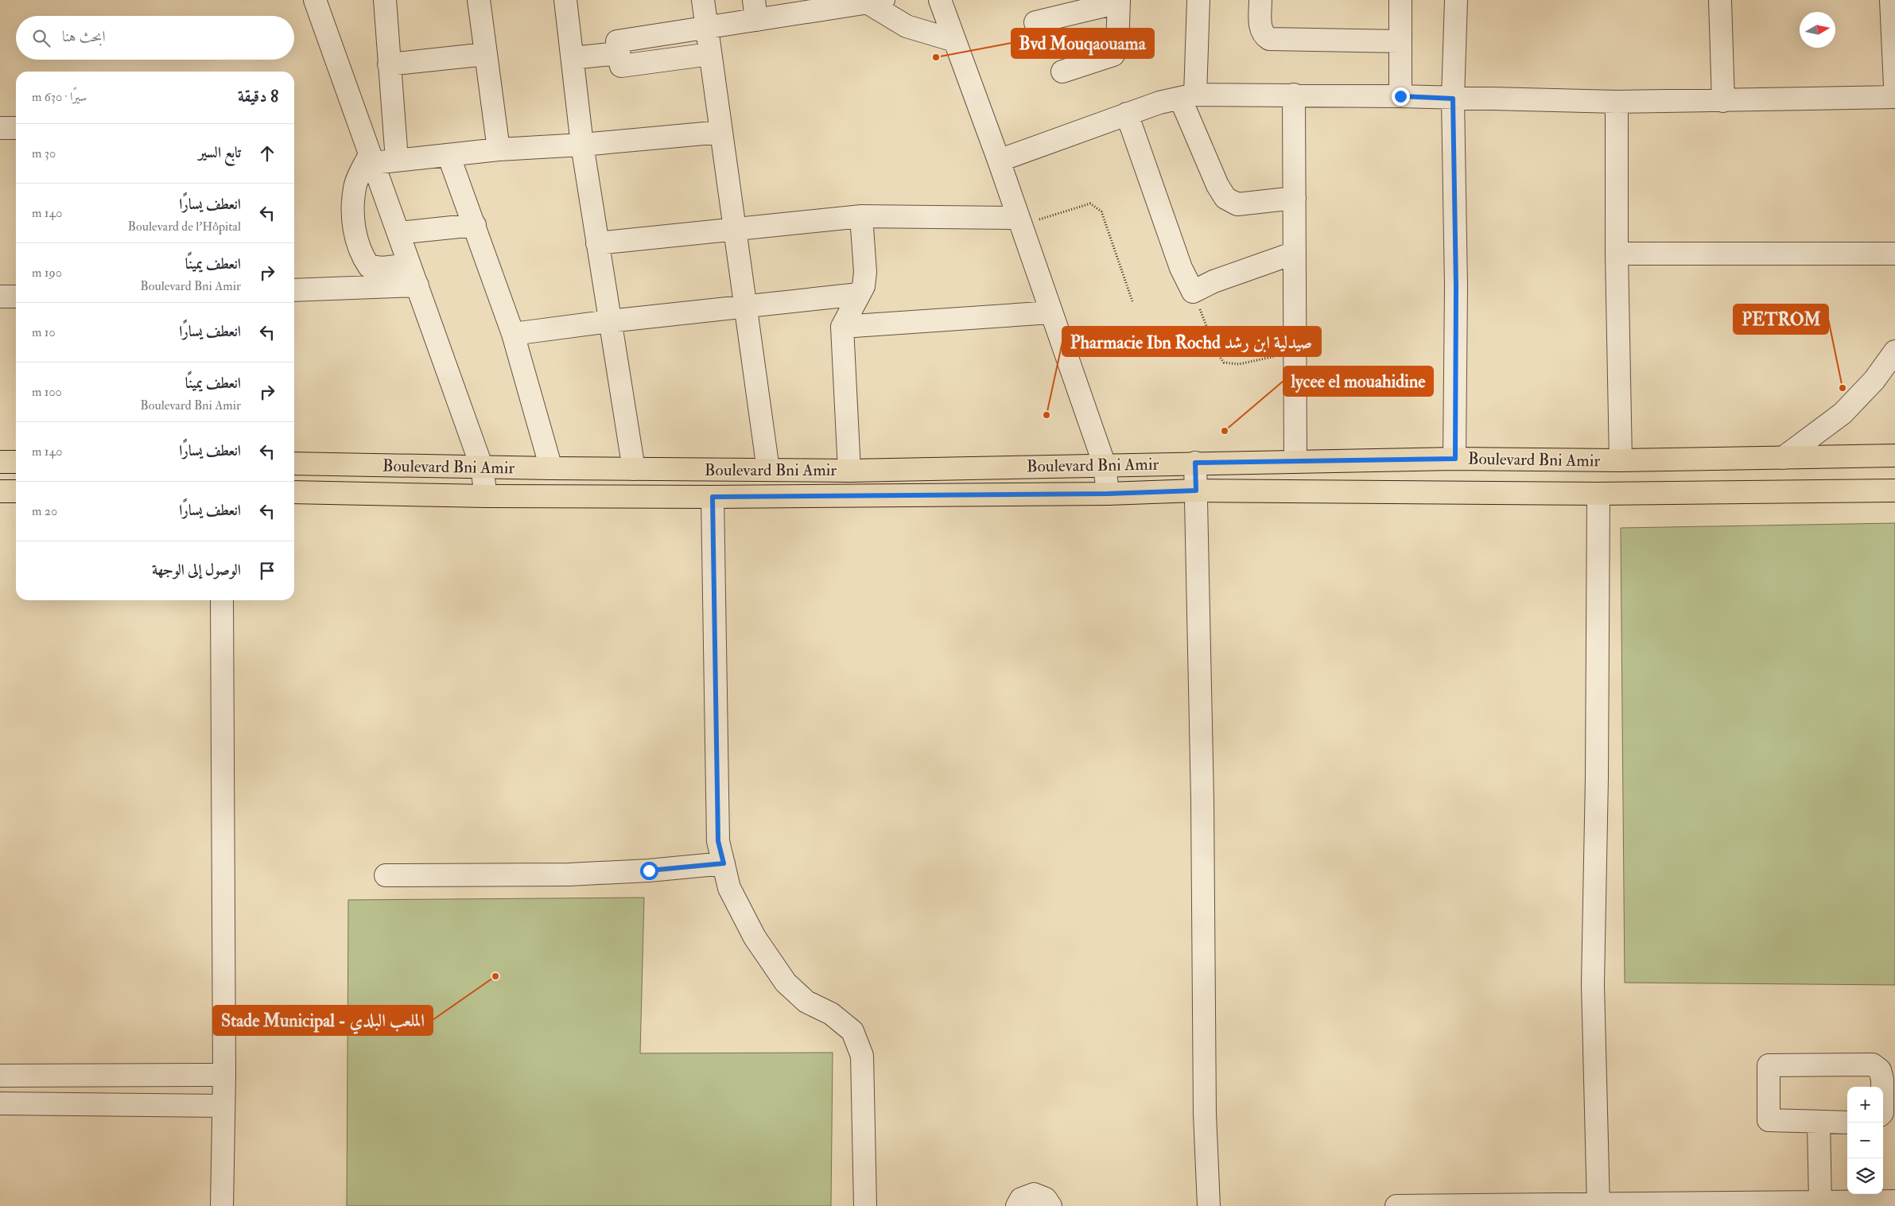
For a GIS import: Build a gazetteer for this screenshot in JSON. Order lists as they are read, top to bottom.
{
  "streets": {
    "main road": ["Boulevard Bni Amir"]
  },
  "places": [
    "Bvd Mouqaouama",
    "PETROM",
    "Pharmacie Ibn Rochd صيدلية ابن رشد",
    "lycee el mouahidine",
    "Stade Municipal - الملعب البلدي"
  ],
  "north": "right",
  "page": {
    "search": "ابحث هنا",
    "heading": ["8 دقيقة", "سيرًا · 630 m"],
    "list": [
      ["تابع السير", "30 m"],
      ["انعطف يسارًا", "Boulevard de l'Hôpital", "140 m"],
      ["انعطف يمينًا", "Boulevard Bni Amir", "190 m"],
      ["انعطف يسارًا", "10 m"],
      ["انعطف يمينًا", "Boulevard Bni Amir", "100 m"],
      ["انعطف يسارًا", "140 m"],
      ["انعطف يسارًا", "20 m"],
      "الوصول إلى الوجهة"
    ],
    "map_buttons": ["+", "−"]
  }
}
